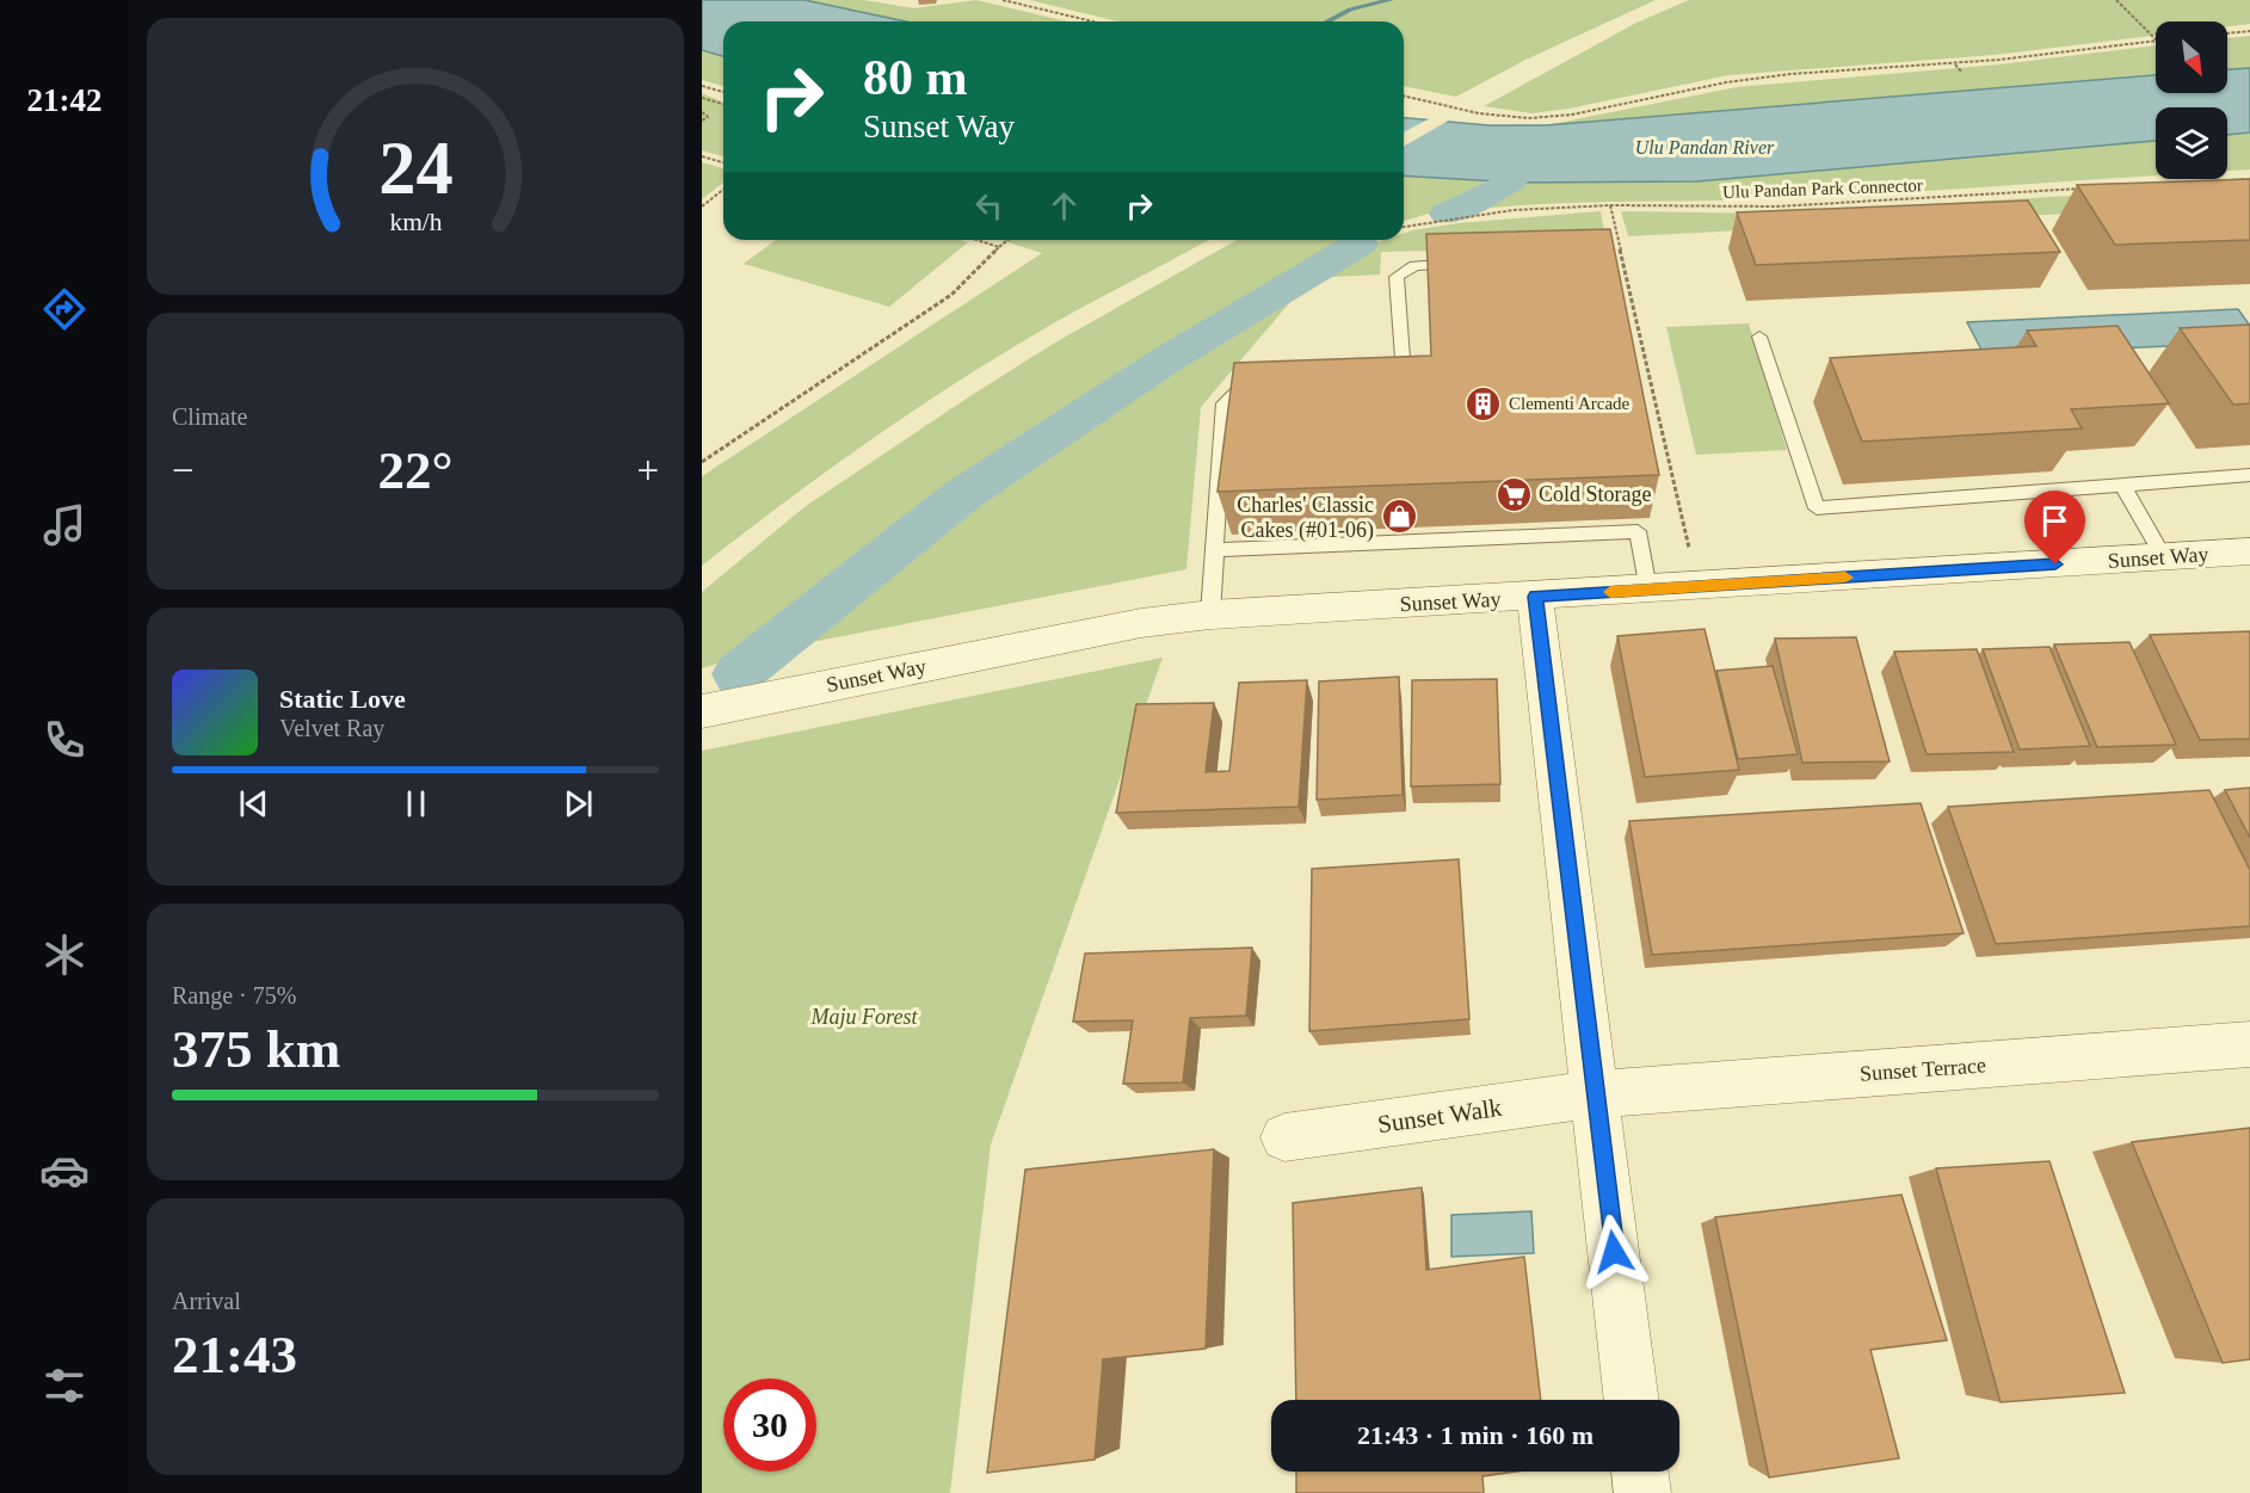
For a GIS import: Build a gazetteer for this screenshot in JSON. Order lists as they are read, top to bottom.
{
  "streets": {
    "street": ["Sunset Way", "Sunset Terrace", "Sunset Walk"],
    "path": ["Ulu Pandan Park Connector"]
  },
  "crossings": [
    ["Sunset Terrace", "Sunset Walk"]
  ],
  "water": ["Ulu Pandan River"],
  "parks": ["Maju Forest"],
  "places": {
    "building": ["Clementi Arcade"],
    "supermarket": ["Cold Storage"],
    "shop": ["Charles' Classic Cakes (#01-06)"]
  },
  "north": "bottom right",
  "page": {
    "tabs": "21:42",
    "turn": ["80 m", "Sunset Way"],
    "tile": [
      "Climate",
      ["Range · 75%", "375 km"],
      ["Arrival", "21:43"]
    ],
    "heat": ["−", "22°", "+"],
    "song": ["Static Love", "Velvet Ray"],
    "limit": "30",
    "trip": "21:43 · 1 min · 160 m",
    "gauge": ["24", "km/h"]
  }
}
